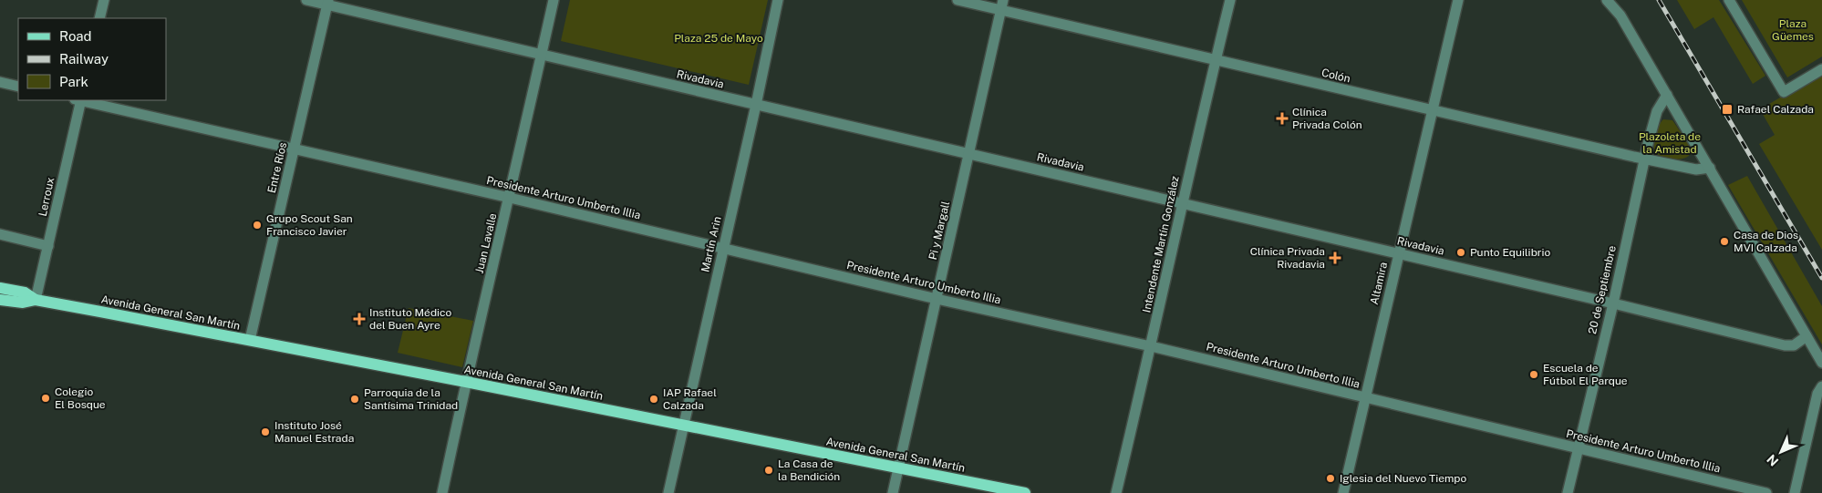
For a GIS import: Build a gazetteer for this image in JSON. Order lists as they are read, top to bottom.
{
  "streets": {
    "main road": ["Avenida General San Martín"],
    "street": [
      "Colón",
      "Rivadavia",
      "Entre Ríos",
      "Lerroux",
      "Presidente Arturo Umberto Illia",
      "Pi y Margall",
      "Juan Lavalle",
      "Martín Arin",
      "Intendente Martín González",
      "Altamira",
      "20 de Septiembre"
    ]
  },
  "crossings": [
    ["Colón", "Pi y Margall"],
    ["Colón", "Intendente Martín González"],
    ["Colón", "Altamira"],
    ["Colón", "20 de Septiembre"],
    ["Rivadavia", "Entre Ríos"],
    ["Rivadavia", "Pi y Margall"],
    ["Rivadavia", "Juan Lavalle"],
    ["Rivadavia", "Martín Arin"],
    ["Rivadavia", "Intendente Martín González"],
    ["Rivadavia", "Altamira"],
    ["Rivadavia", "20 de Septiembre"],
    ["Entre Ríos", "Presidente Arturo Umberto Illia"],
    ["Entre Ríos", "Avenida General San Martín"],
    ["Lerroux", "Avenida General San Martín"],
    ["Presidente Arturo Umberto Illia", "Pi y Margall"],
    ["Presidente Arturo Umberto Illia", "Juan Lavalle"],
    ["Presidente Arturo Umberto Illia", "Martín Arin"],
    ["Presidente Arturo Umberto Illia", "Intendente Martín González"],
    ["Presidente Arturo Umberto Illia", "Altamira"],
    ["Presidente Arturo Umberto Illia", "20 de Septiembre"],
    ["Pi y Margall", "Avenida General San Martín"],
    ["Juan Lavalle", "Avenida General San Martín"],
    ["Martín Arin", "Avenida General San Martín"]
  ],
  "parks": ["Plaza Güemes", "Plaza 25 de Mayo", "Plazoleta de la Amistad"],
  "places": {
    "transit": ["Rafael Calzada"],
    "health": ["Clínica Privada Colón", "Clínica Privada Rivadavia", "Instituto Médico del Buen Ayre"],
    "other": [
      "Grupo Scout San Francisco Javier",
      "Casa de Dios MVI Calzada",
      "Punto Equilibrio",
      "Escuela de Fútbol El Parque",
      "Colegio El Bosque",
      "Parroquia de la Santísima Trinidad",
      "IAP Rafael Calzada",
      "Instituto José Manuel Estrada",
      "La Casa de la Bendición",
      "Iglesia del Nuevo Tiempo"
    ]
  },
  "legend": ["Road", "Railway", "Park"],
  "north": "bottom left"
}
